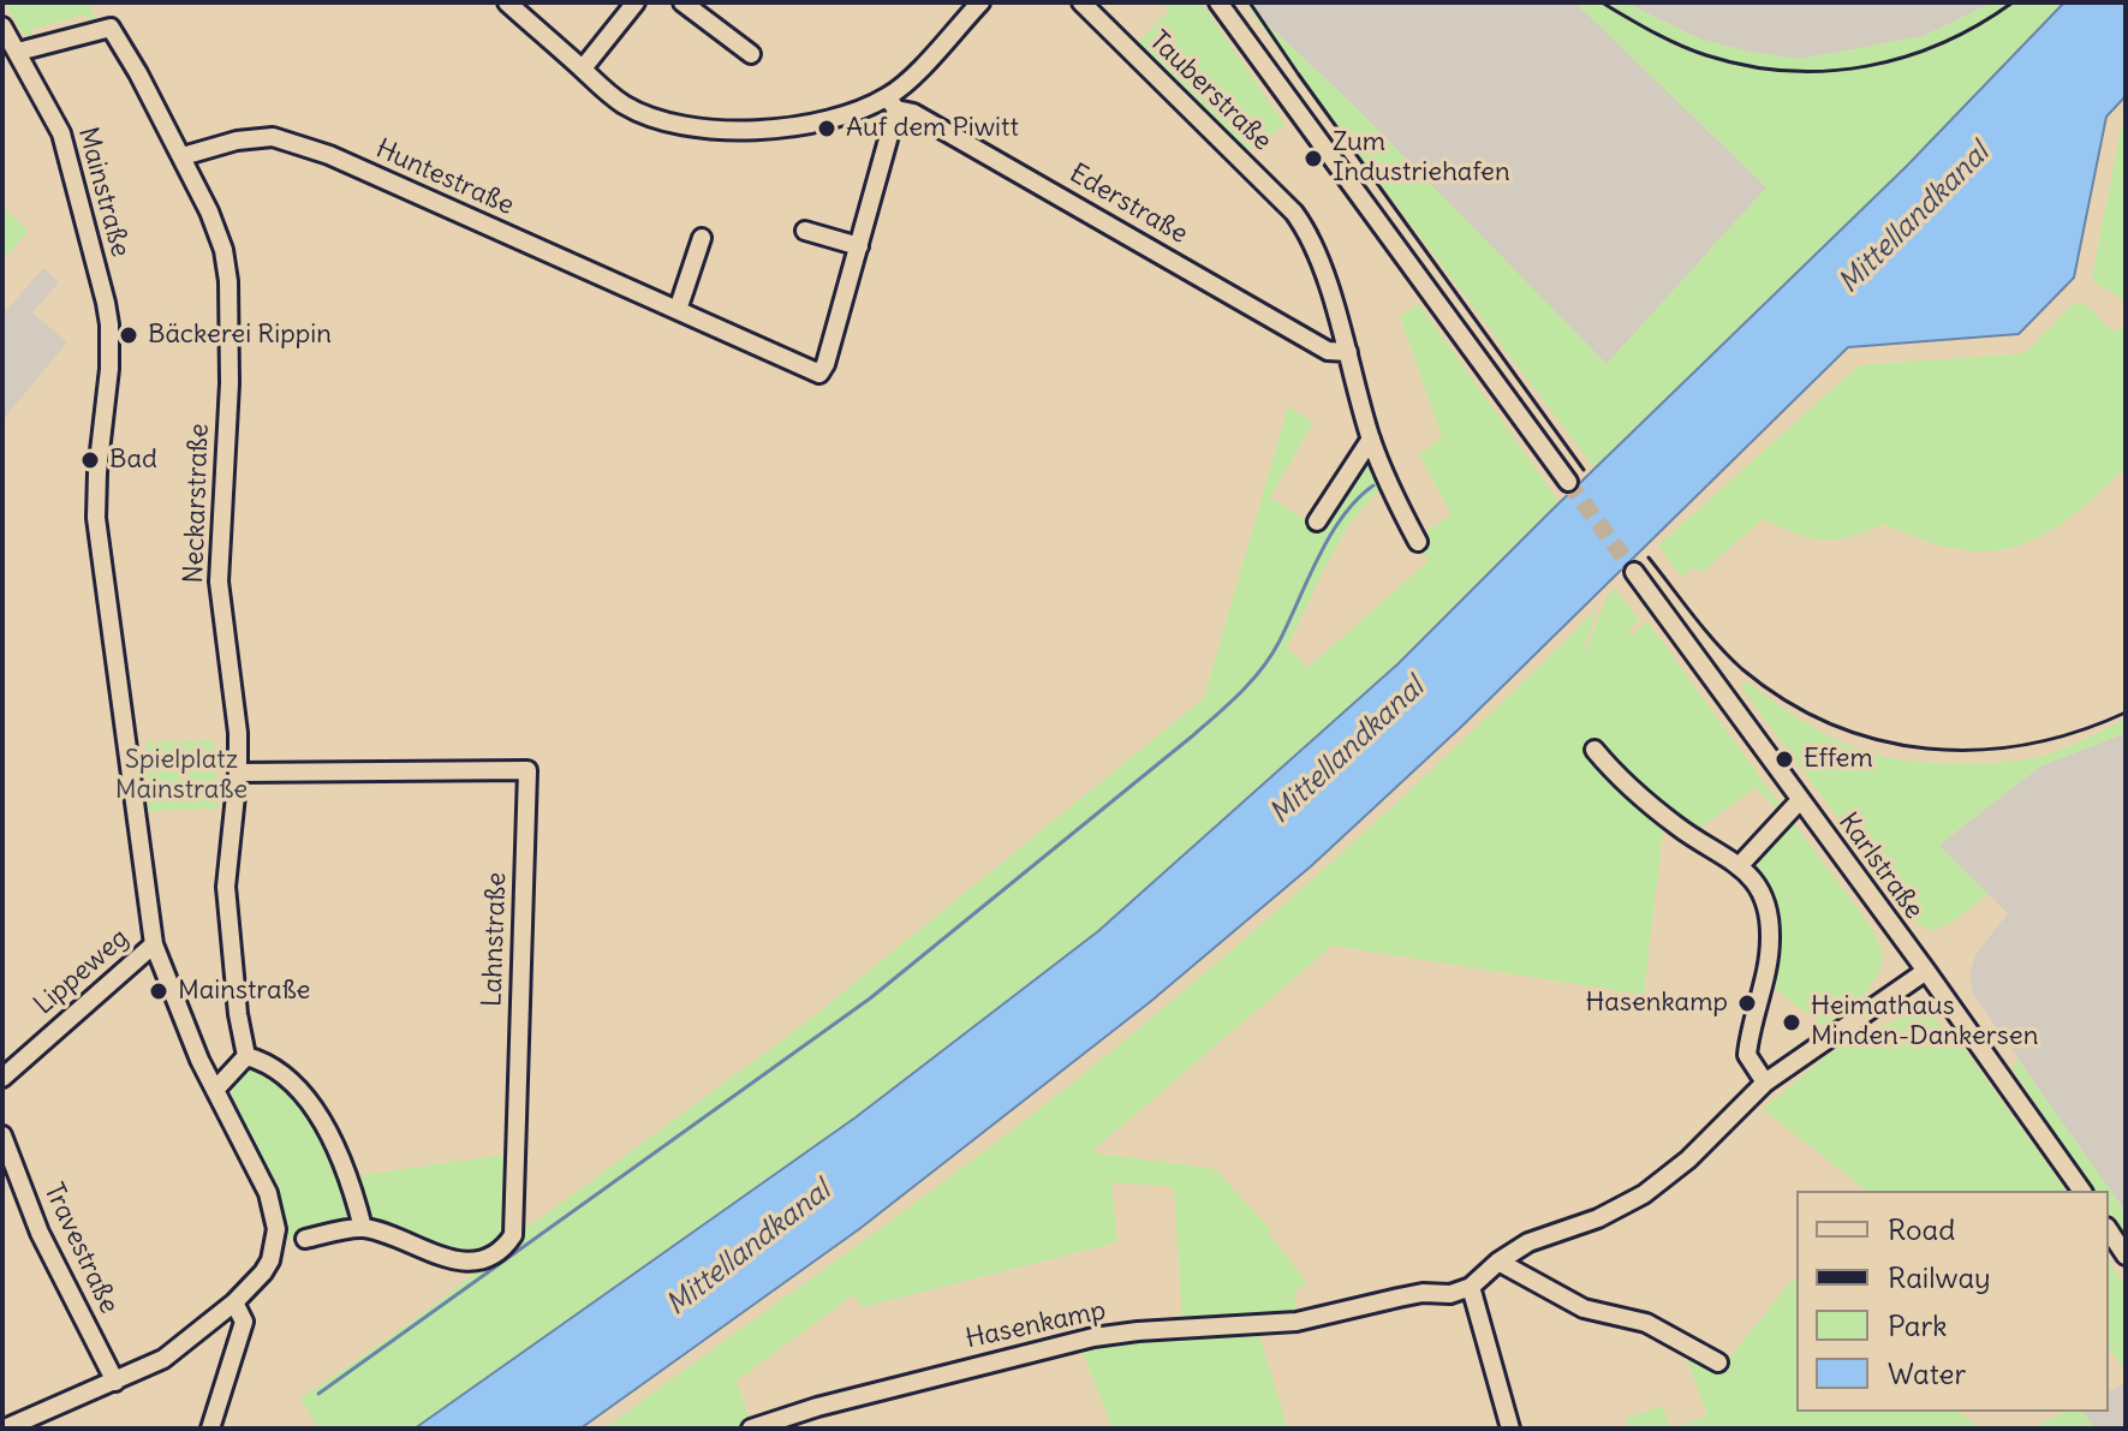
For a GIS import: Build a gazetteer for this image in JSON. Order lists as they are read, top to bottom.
{
  "streets": {
    "street": [
      "Tauberstraße",
      "Huntestraße",
      "Mainstraße",
      "Ederstraße",
      "Neckarstraße",
      "Karlstraße",
      "Lahnstraße",
      "Lippeweg",
      "Travestraße",
      "Hasenkamp"
    ]
  },
  "crossings": [
    ["Tauberstraße", "Ederstraße"],
    ["Huntestraße", "Neckarstraße"],
    ["Mainstraße", "Neckarstraße"],
    ["Mainstraße", "Lippeweg"],
    ["Mainstraße", "Travestraße"],
    ["Neckarstraße", "Lahnstraße"]
  ],
  "water": ["Mittellandkanal"],
  "parks": ["Spielplatz Mainstraße"],
  "places": [
    "Auf dem Piwitt",
    "Zum Industriehafen",
    "Bäckerei Rippin",
    "Bad",
    "Effem",
    "Mainstraße",
    "Hasenkamp",
    "Heimathaus Minden-Dankersen"
  ],
  "legend": [
    "Road",
    "Railway",
    "Park",
    "Water"
  ]
}
